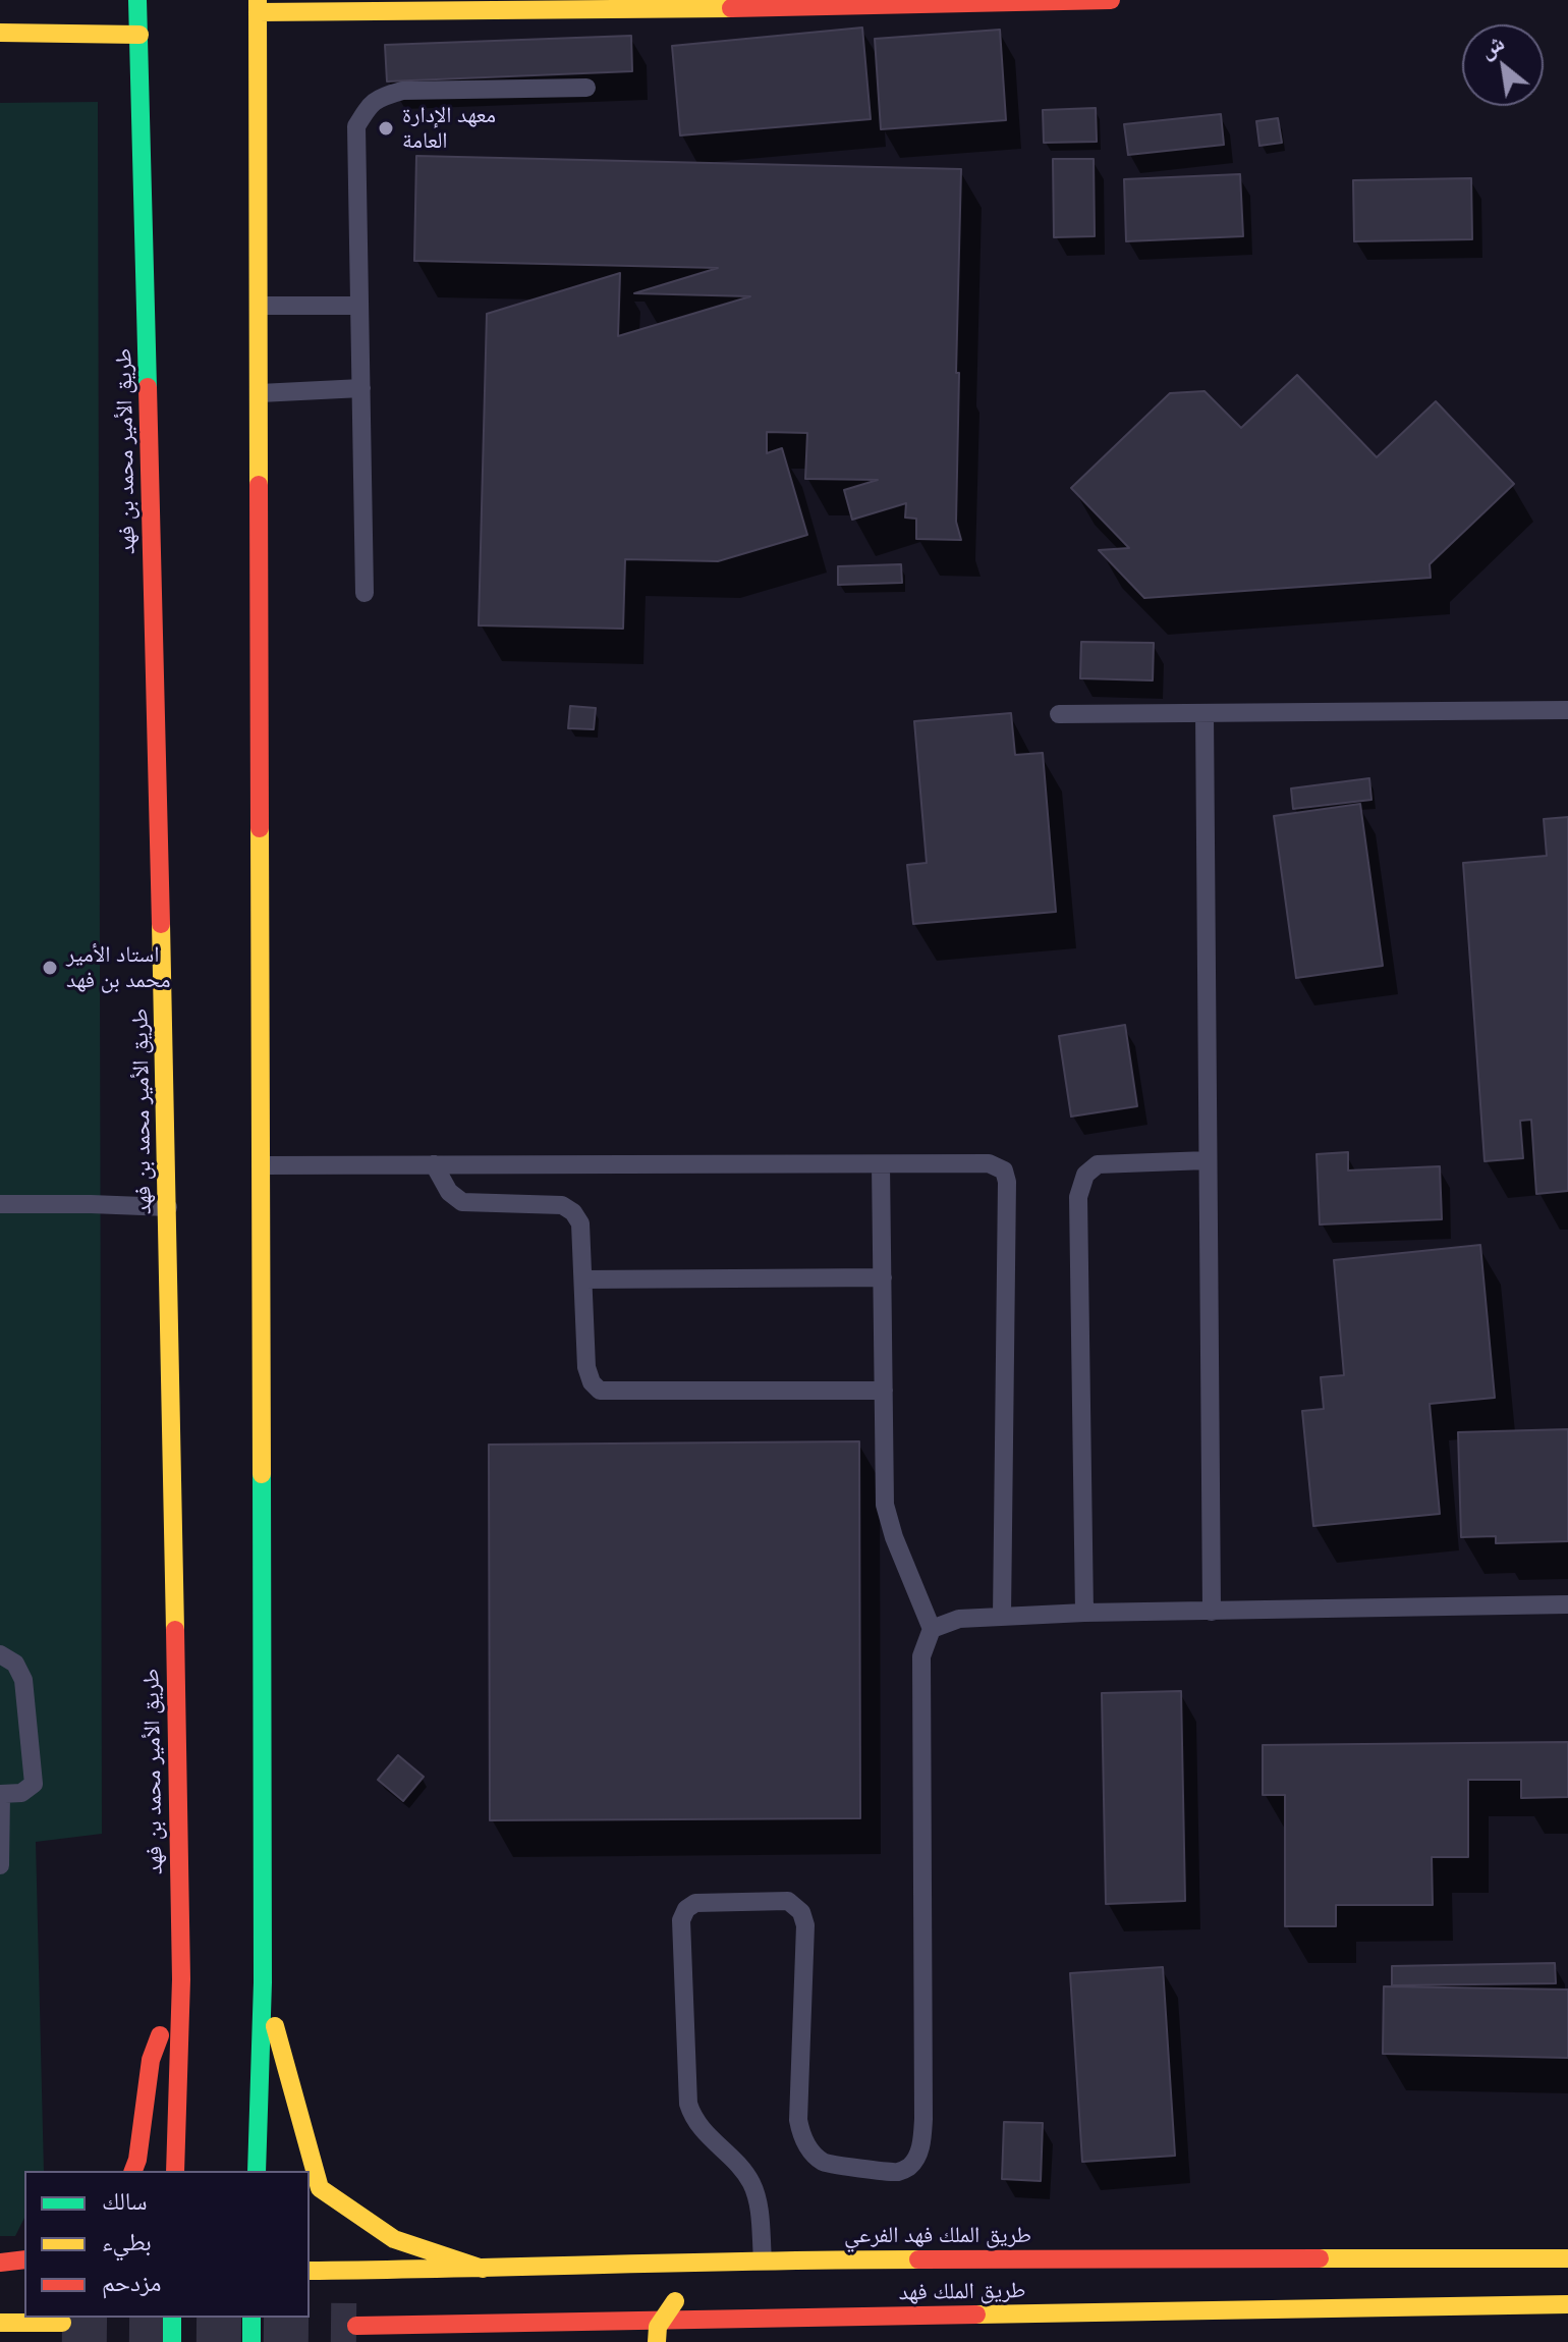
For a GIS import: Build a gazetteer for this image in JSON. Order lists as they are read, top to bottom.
{
  "streets": {
    "main road": ["طريق الأمير محمد بن فهد", "طريق الملك فهد الفرعي", "طريق الملك فهد"]
  },
  "places": ["معهد الإدارة العامة", "استاد الأمير محمد بن فهد"],
  "legend": ["سالك", "بطيء", "مزدحم"],
  "north": "top left"
}
